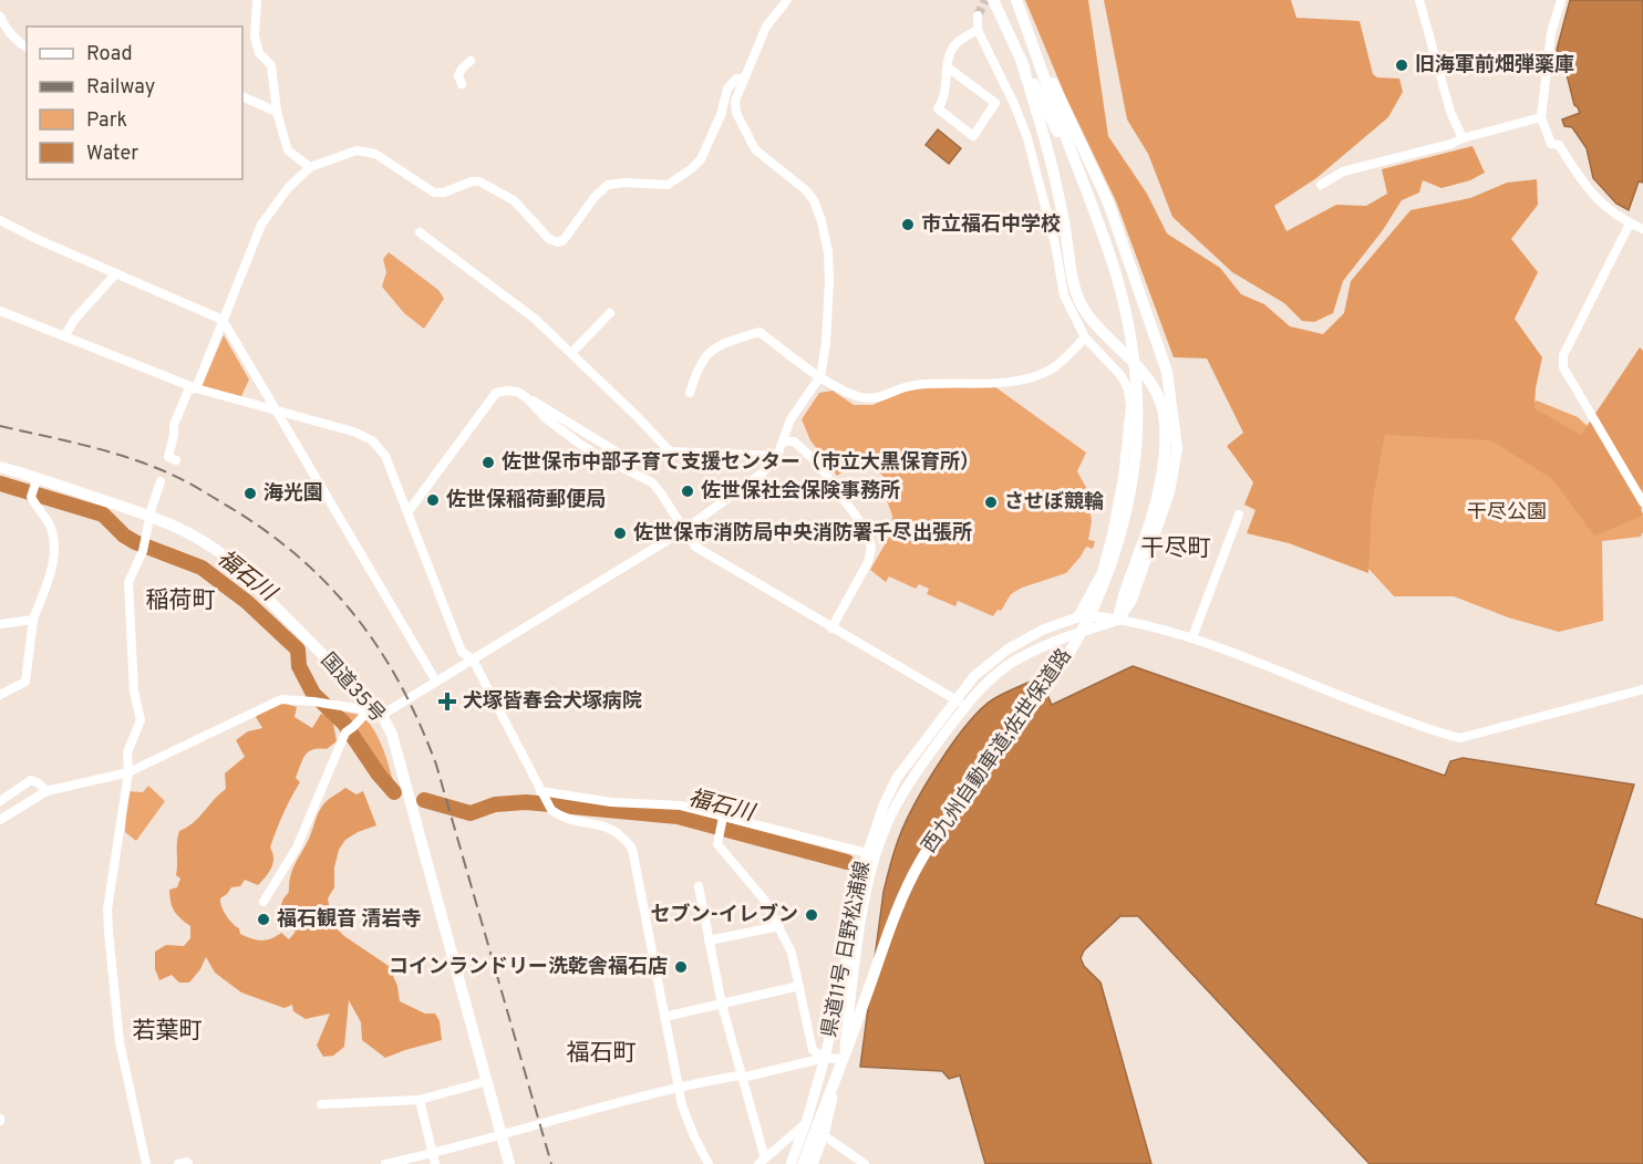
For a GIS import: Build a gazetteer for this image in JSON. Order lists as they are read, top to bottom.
{
  "streets": {
    "highway": ["国道35号", "西九州自動車道;佐世保道路"],
    "main road": ["県道11号 日野松浦線"]
  },
  "districts": [
    "干尽町",
    "稲荷町",
    "若葉町",
    "福石町"
  ],
  "water": ["福石川"],
  "parks": ["干尽公園"],
  "places": {
    "other": [
      "旧海軍前畑弾薬庫",
      "市立福石中学校",
      "佐世保市中部子育て支援センター（市立大黒保育所）",
      "佐世保社会保険事務所",
      "海光園",
      "佐世保稲荷郵便局",
      "させぼ競輪",
      "佐世保市消防局中央消防署千尽出張所",
      "セブン-イレブン",
      "福石観音 清岩寺",
      "コインランドリー洗乾舎福石店"
    ],
    "health": ["犬塚皆春会犬塚病院"]
  },
  "legend": [
    "Road",
    "Railway",
    "Park",
    "Water"
  ]
}
